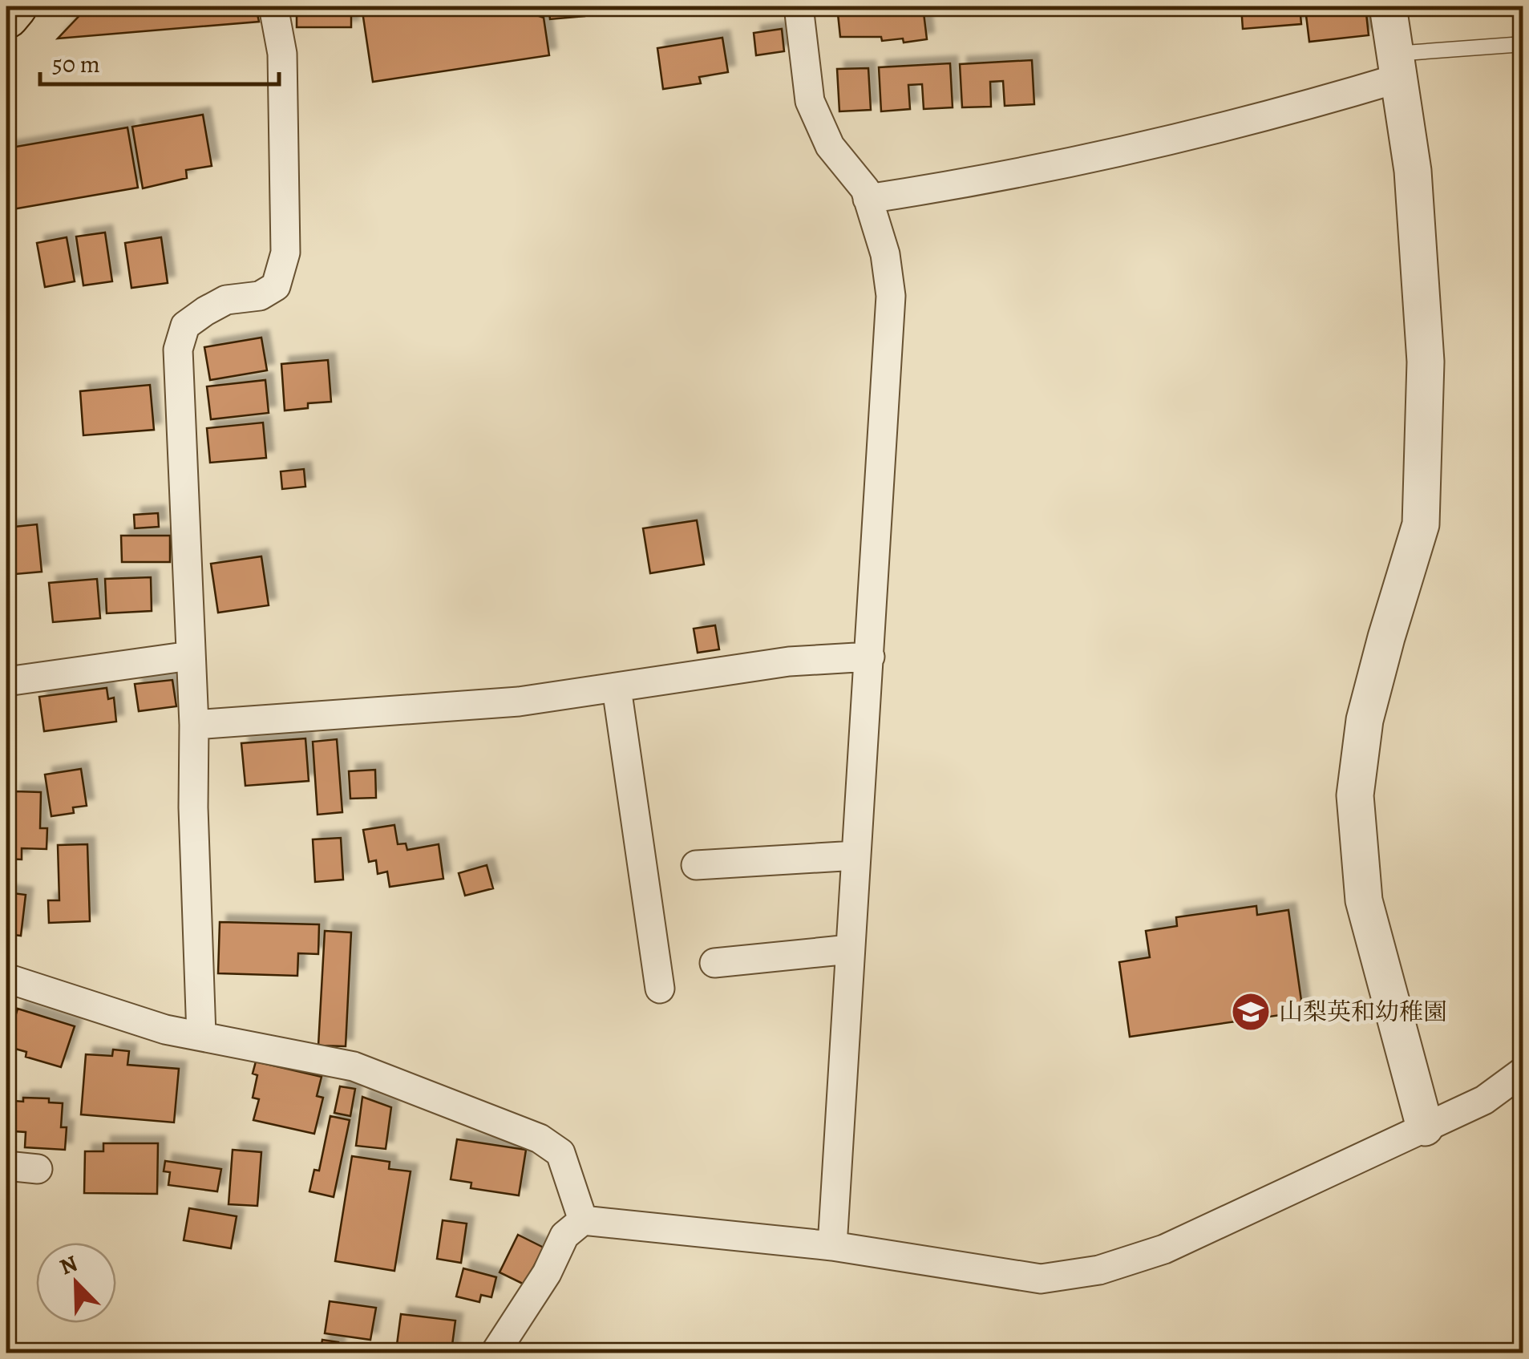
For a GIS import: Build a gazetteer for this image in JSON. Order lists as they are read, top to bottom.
{
  "places": {
    "school or university": ["山梨英和幼稚園"]
  },
  "scale_bar": "50 m",
  "north": "top left"
}
